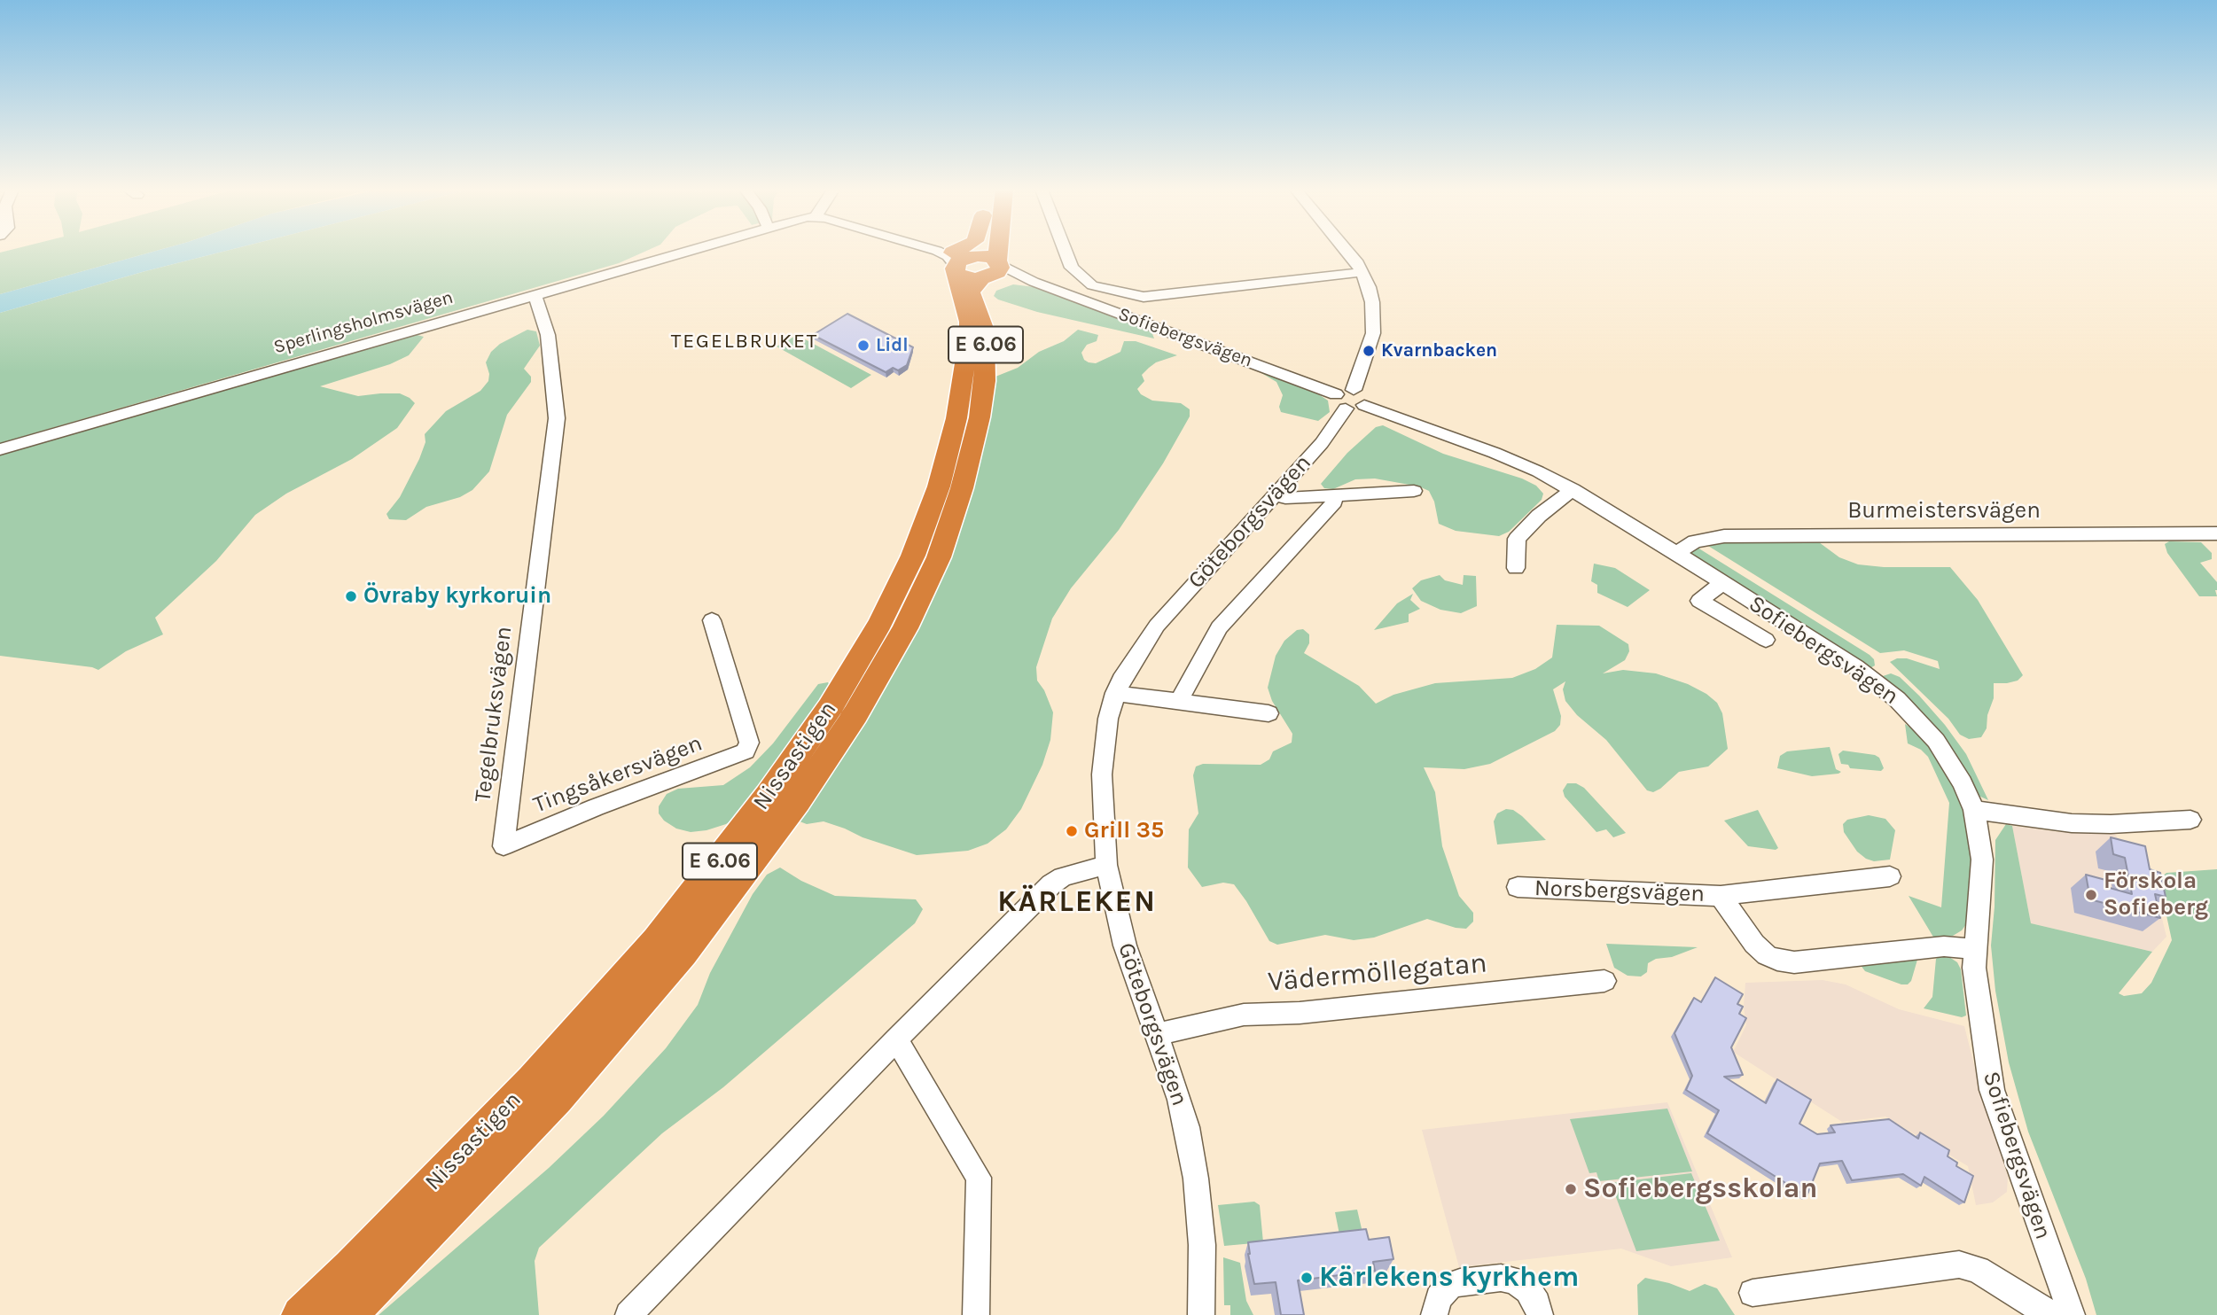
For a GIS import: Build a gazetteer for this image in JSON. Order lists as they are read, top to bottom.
{
  "streets": {
    "highway": ["E 6.06", "Nissastigen"],
    "street": [
      "Sperlingsholmsvägen",
      "Sofiebergsvägen",
      "Burmeistersvägen",
      "Göteborgsvägen",
      "Tegelbruksvägen",
      "Tingsåkersvägen",
      "Norsbergsvägen",
      "Vädermöllegatan"
    ]
  },
  "crossings": [
    ["Sperlingsholmsvägen", "Tegelbruksvägen"],
    ["Sofiebergsvägen", "Burmeistersvägen"],
    ["Sofiebergsvägen", "Göteborgsvägen"],
    ["Sofiebergsvägen", "Nissastigen"],
    ["Sofiebergsvägen", "Norsbergsvägen"],
    ["Göteborgsvägen", "Vädermöllegatan"],
    ["Tegelbruksvägen", "Tingsåkersvägen"]
  ],
  "districts": ["TEGELBRUKET", "KÄRLEKEN"],
  "places": [
    "Lidl",
    "Kvarnbacken",
    "Övraby kyrkoruin",
    "Grill 35",
    "Förskola Sofieberg",
    "Sofiebergsskolan",
    "Kärlekens kyrkhem"
  ]
}
